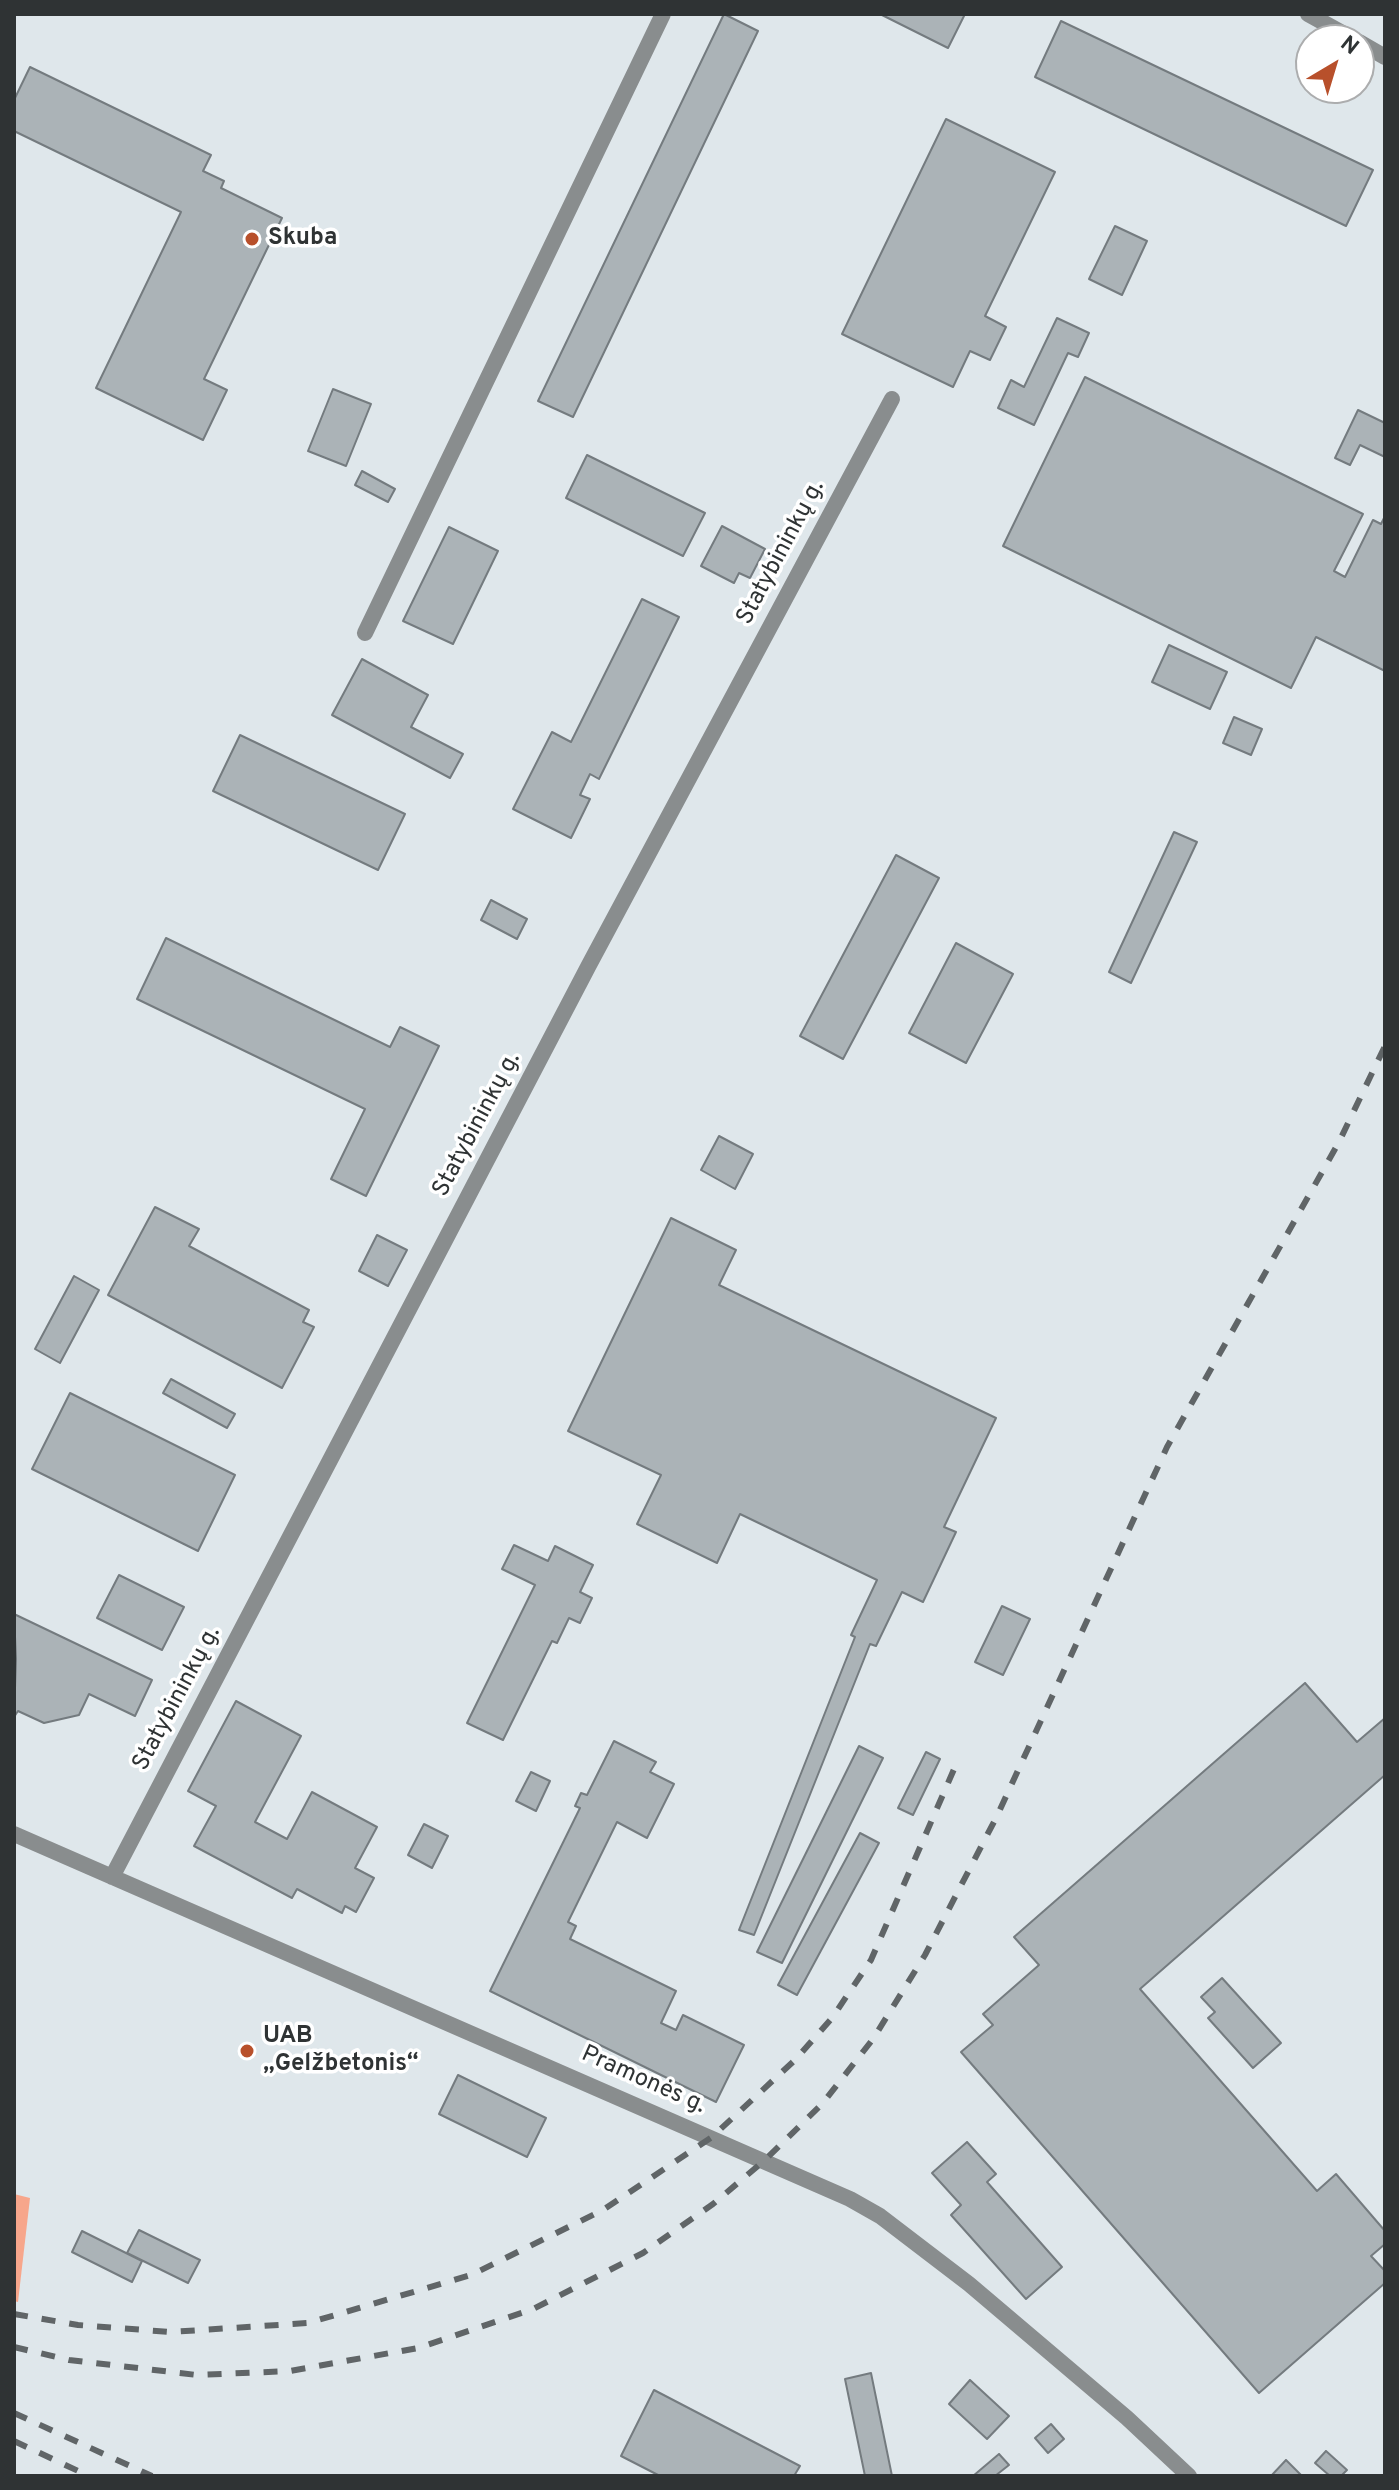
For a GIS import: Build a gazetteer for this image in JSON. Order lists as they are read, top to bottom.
{
  "streets": {
    "street": ["Statybininkų g.", "Pramonės g."]
  },
  "crossings": [
    ["Statybininkų g.", "Pramonės g."]
  ],
  "places": ["Skuba", "UAB „Gelžbetonis“"],
  "north": "top right"
}
